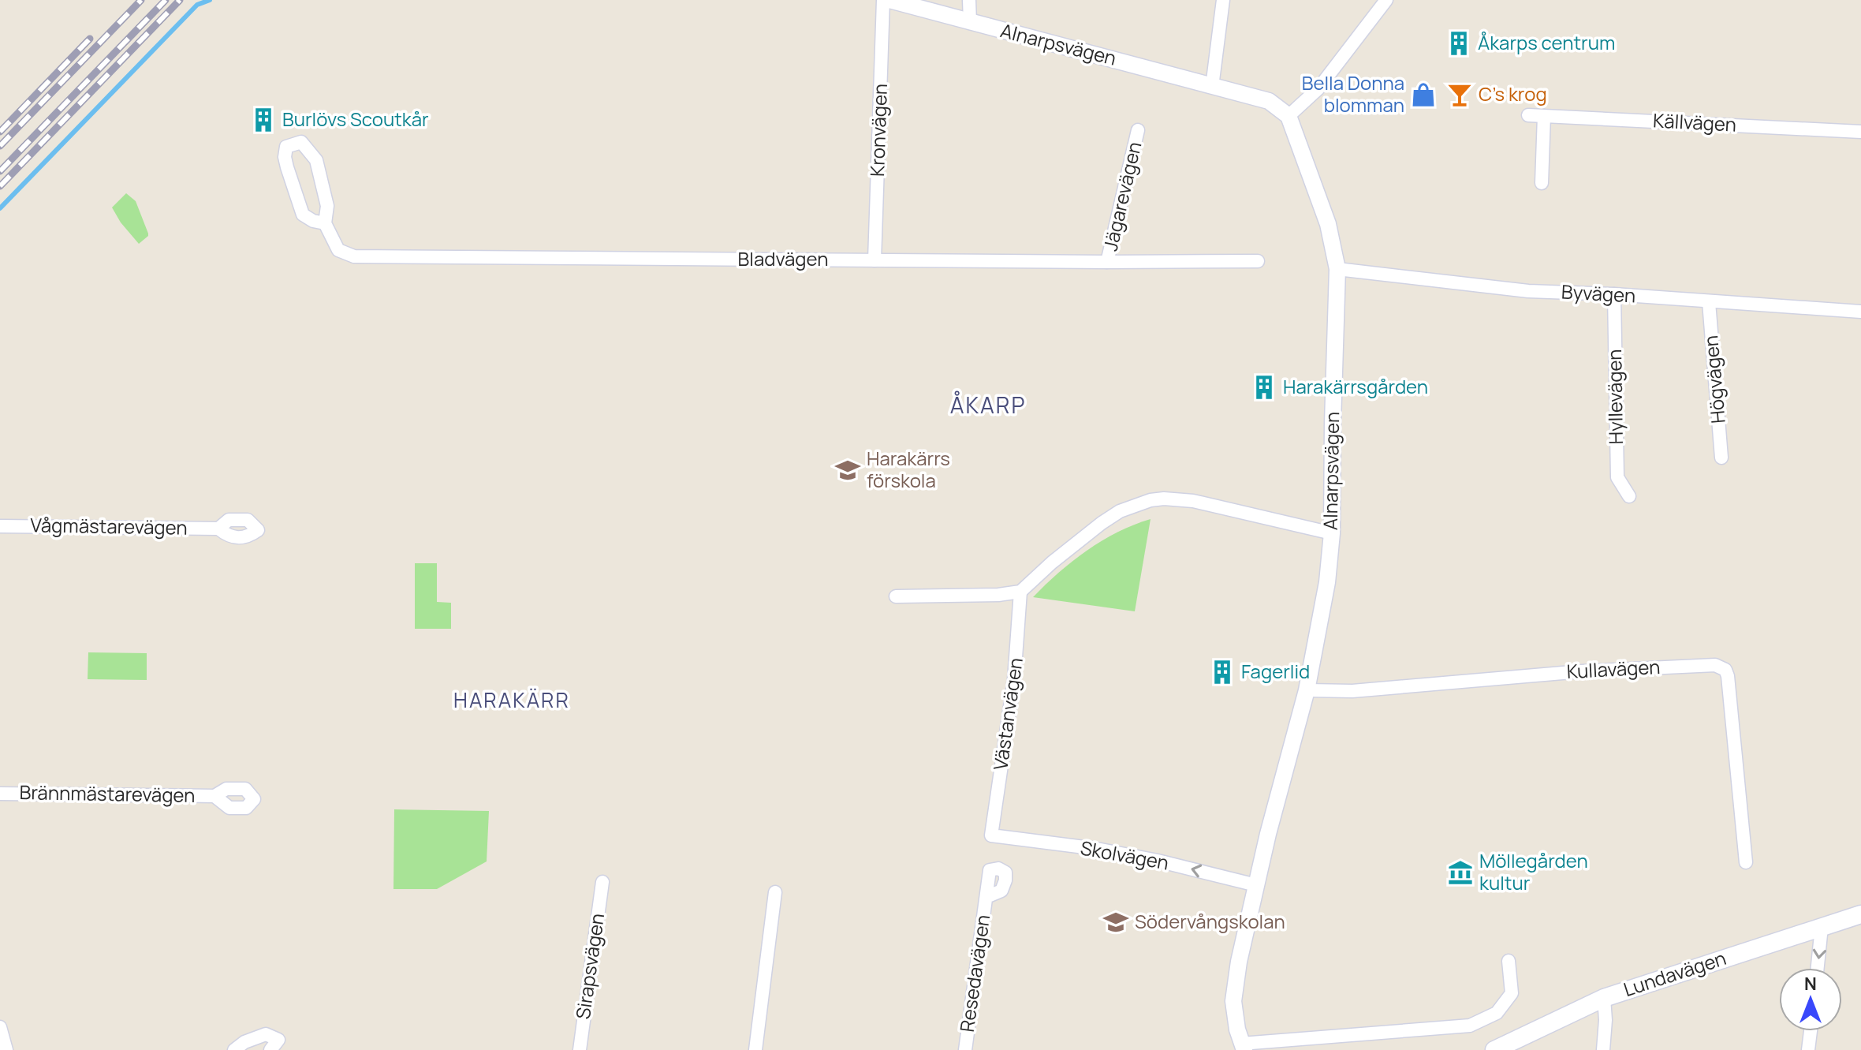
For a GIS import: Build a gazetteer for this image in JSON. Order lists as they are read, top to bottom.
{
  "streets": {
    "main road": ["Lundavägen"],
    "street": [
      "Alnarpsvägen",
      "Källvägen",
      "Kronvägen",
      "Jägarevägen",
      "Bladvägen",
      "Byvägen",
      "Högvägen",
      "Hyllevägen",
      "Vågmästarevägen",
      "Kullavägen",
      "Västanvägen",
      "Brännmästarevägen",
      "Skolvägen",
      "Sirapsvägen",
      "Resedavägen"
    ]
  },
  "crossings": [
    ["Alnarpsvägen", "Byvägen"],
    ["Alnarpsvägen", "Kullavägen"],
    ["Alnarpsvägen", "Skolvägen"],
    ["Kronvägen", "Bladvägen"],
    ["Jägarevägen", "Bladvägen"],
    ["Byvägen", "Högvägen"],
    ["Byvägen", "Hyllevägen"],
    ["Västanvägen", "Skolvägen"]
  ],
  "one_way": ["Skolvägen"],
  "districts": ["ÅKARP", "HARAKÄRR"],
  "places": {
    "building": [
      "Åkarps centrum",
      "Burlövs Scoutkår",
      "Harakärrsgården",
      "Fagerlid"
    ],
    "shop": ["Bella Donna blomman"],
    "bar": ["C's krog"],
    "school or university": ["Harakärrs förskola", "Södervångskolan"],
    "museum": ["Möllegården kultur"]
  },
  "north": "top"
}
